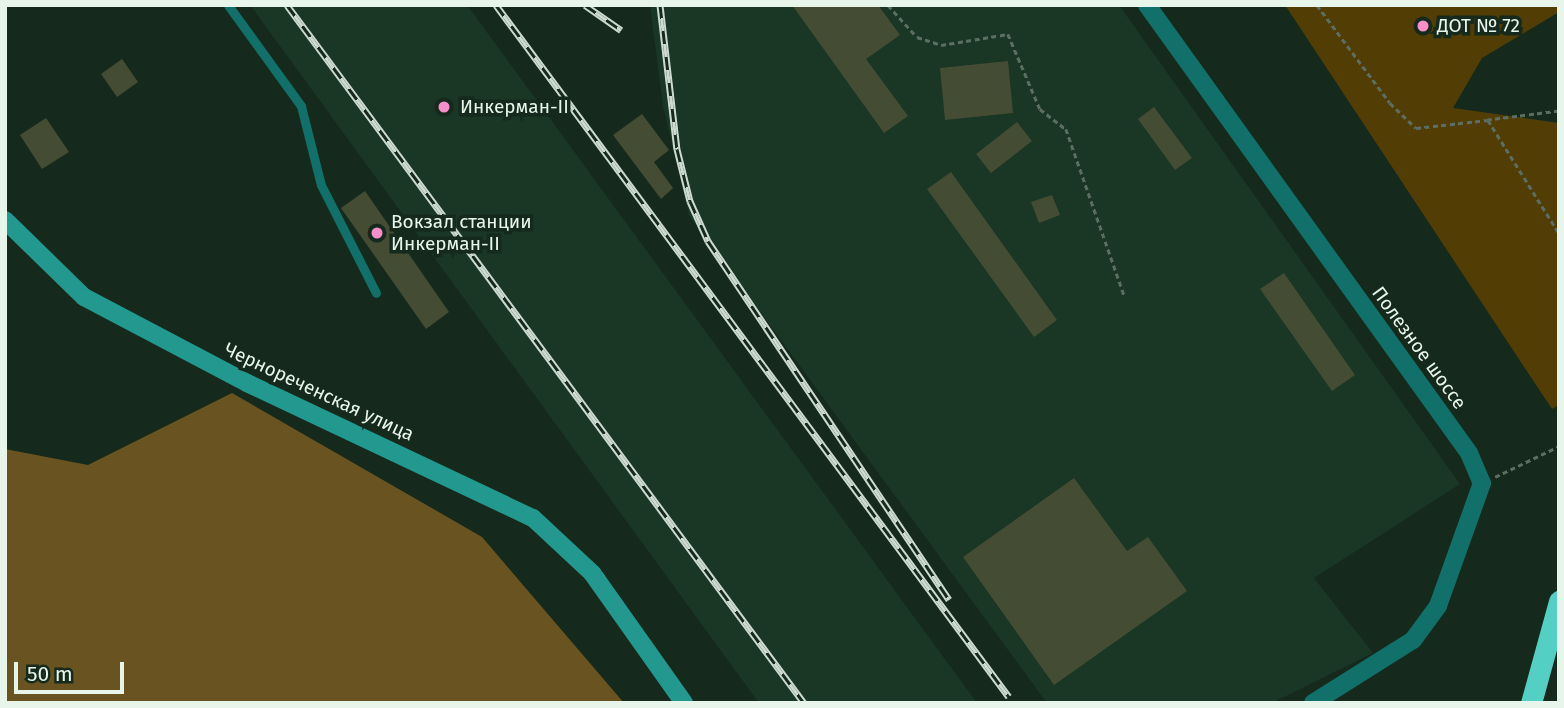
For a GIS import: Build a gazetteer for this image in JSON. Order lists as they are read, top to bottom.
{
  "streets": {
    "main road": ["Чернореченская улица"],
    "street": ["Полезное шоссе"]
  },
  "places": ["ДОТ № 72", "Инкерман-II", "Вокзал станции Инкерман-II"],
  "scale_bar": "50 m"
}
